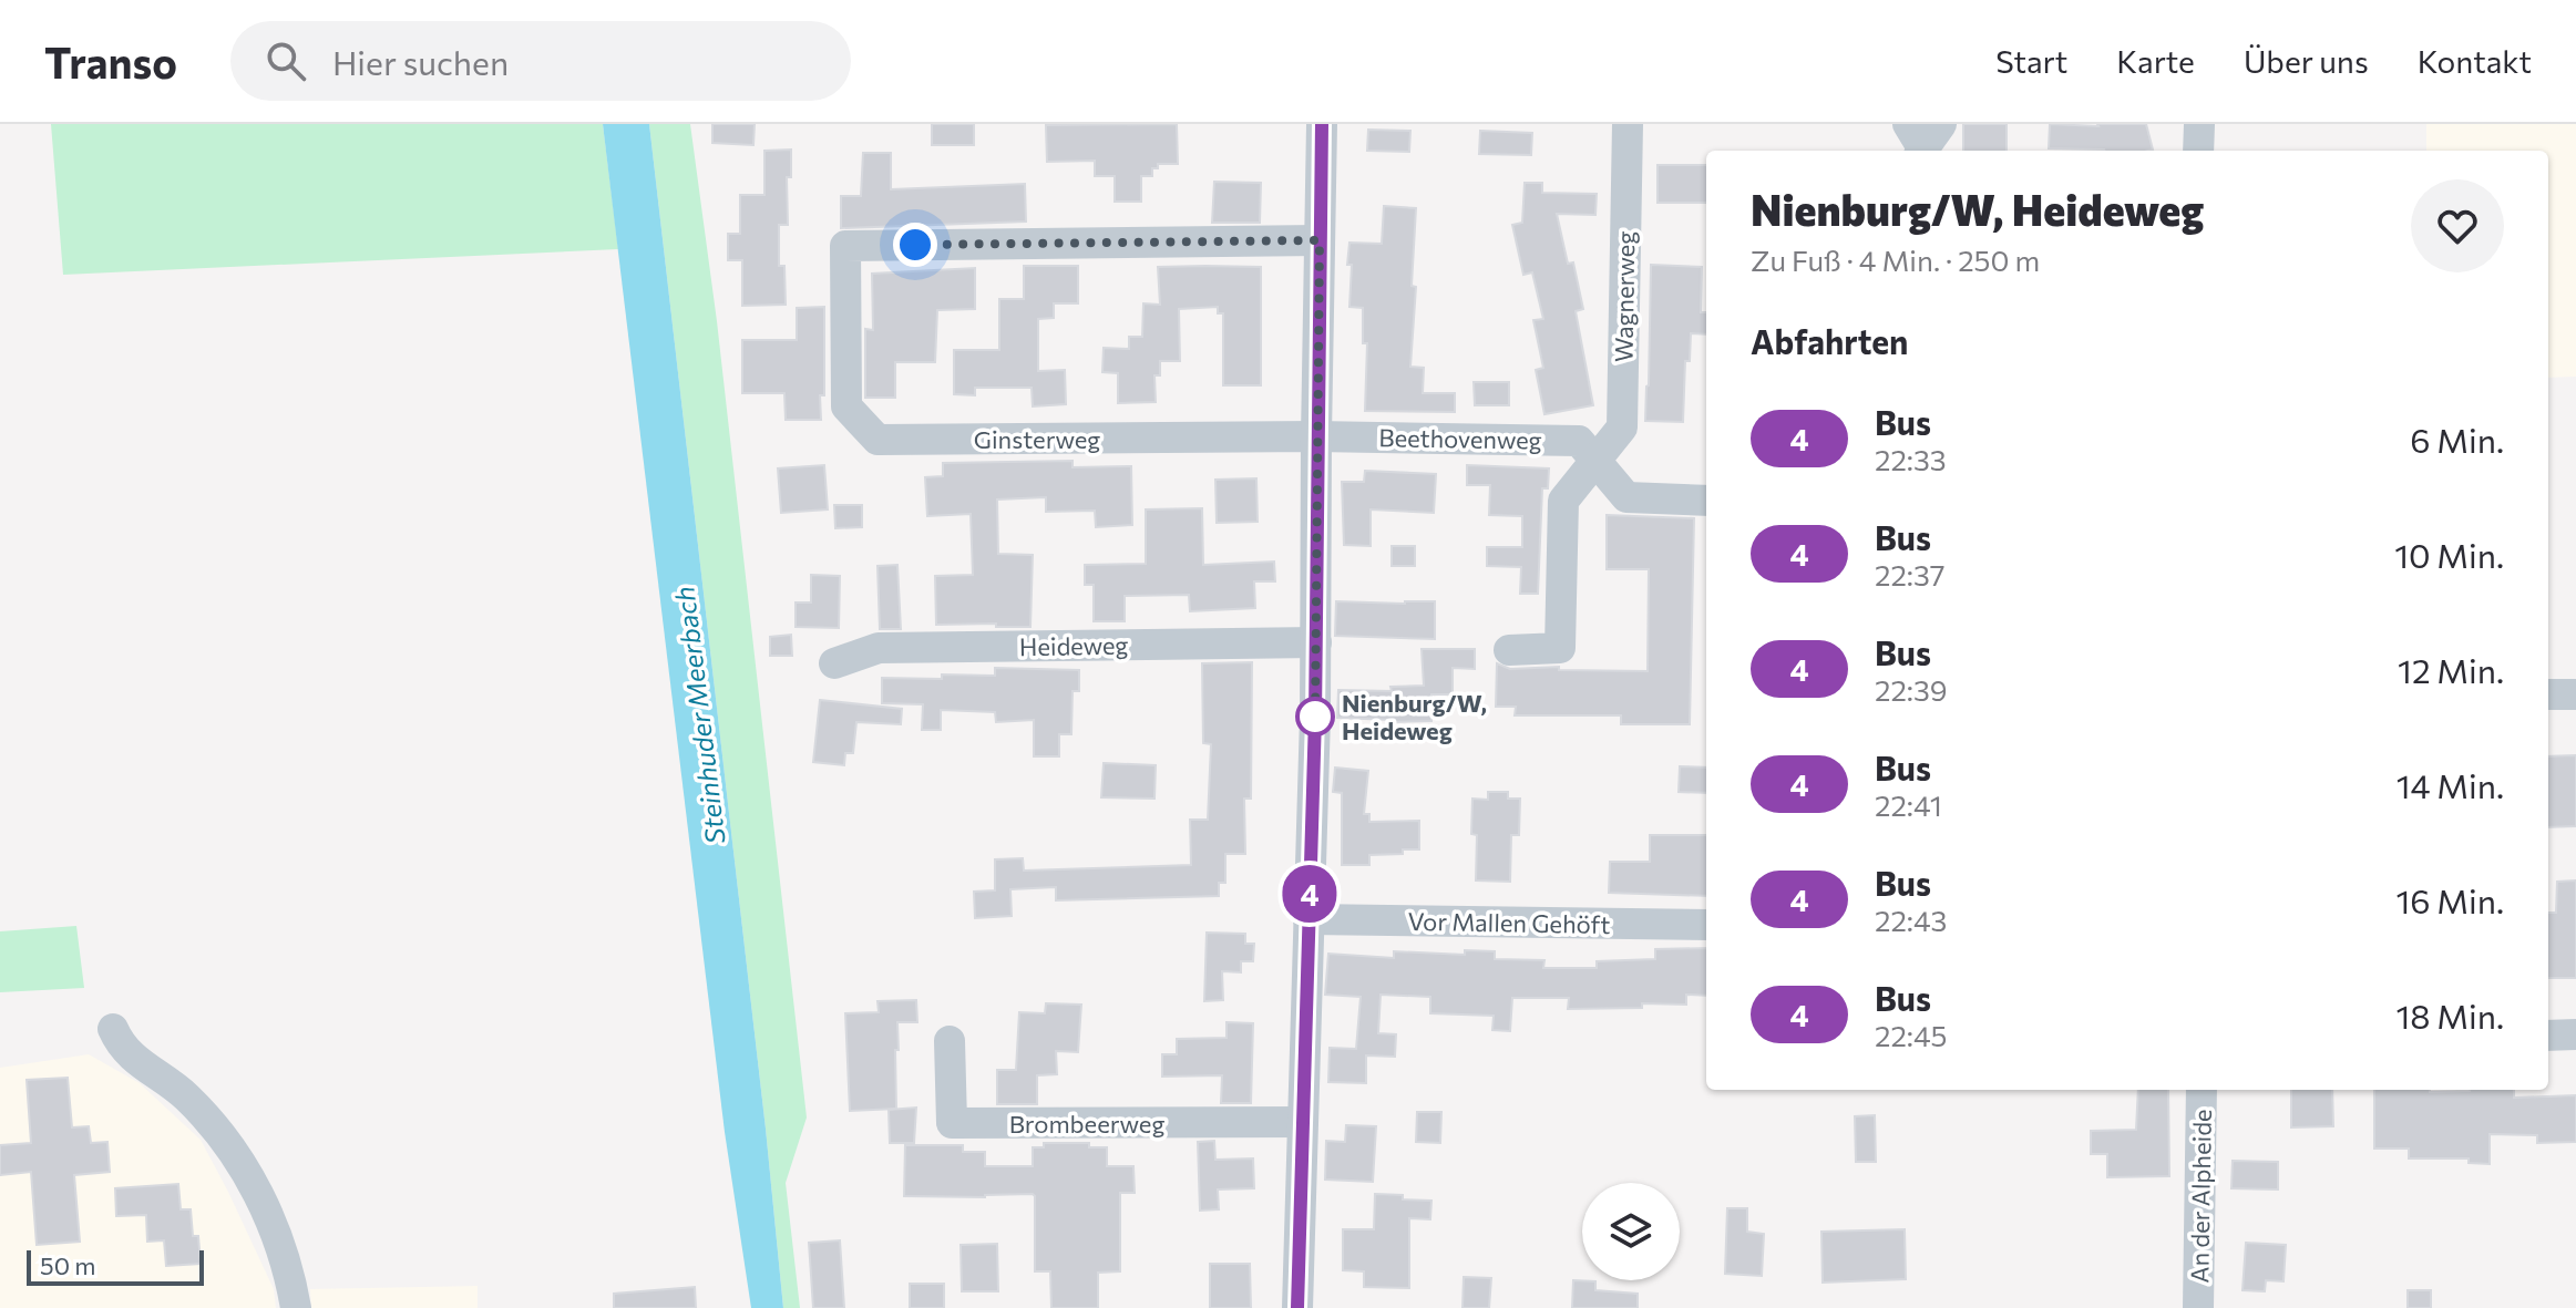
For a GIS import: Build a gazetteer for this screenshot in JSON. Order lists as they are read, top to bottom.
{
  "streets": {
    "street": [
      "Wagnerweg",
      "Ginsterweg",
      "Beethovenweg",
      "Heideweg",
      "Vor Mallen Gehöft",
      "Brombeerweg",
      "An der Alpheide"
    ]
  },
  "crossings": [
    ["Wagnerweg", "Beethovenweg"],
    ["Ginsterweg", "Beethovenweg"]
  ],
  "water": ["Steinhuder Meerbach"],
  "places": ["Nienburg/W, Heideweg"],
  "lines": ["bus line 4"],
  "scale_bar": "50 m",
  "page": {
    "header": "Transo",
    "search": "Hier suchen",
    "nav": [
      "Start",
      "Karte",
      "Über uns",
      "Kontakt"
    ],
    "on_map": "4",
    "heading": [
      ["Nienburg/W, Heideweg", "Zu Fuß · 4 Min. · 250 m"],
      "Abfahrten"
    ],
    "list": [
      {
        "mark": "4",
        "name": "Bus",
        "note": "22:33",
        "value": "6 Min."
      },
      {
        "mark": "4",
        "name": "Bus",
        "note": "22:37",
        "value": "10 Min."
      },
      {
        "mark": "4",
        "name": "Bus",
        "note": "22:39",
        "value": "12 Min."
      },
      {
        "mark": "4",
        "name": "Bus",
        "note": "22:41",
        "value": "14 Min."
      },
      {
        "mark": "4",
        "name": "Bus",
        "note": "22:43",
        "value": "16 Min."
      },
      {
        "mark": "4",
        "name": "Bus",
        "note": "22:45",
        "value": "18 Min."
      }
    ],
    "scale": "50 m"
  }
}
